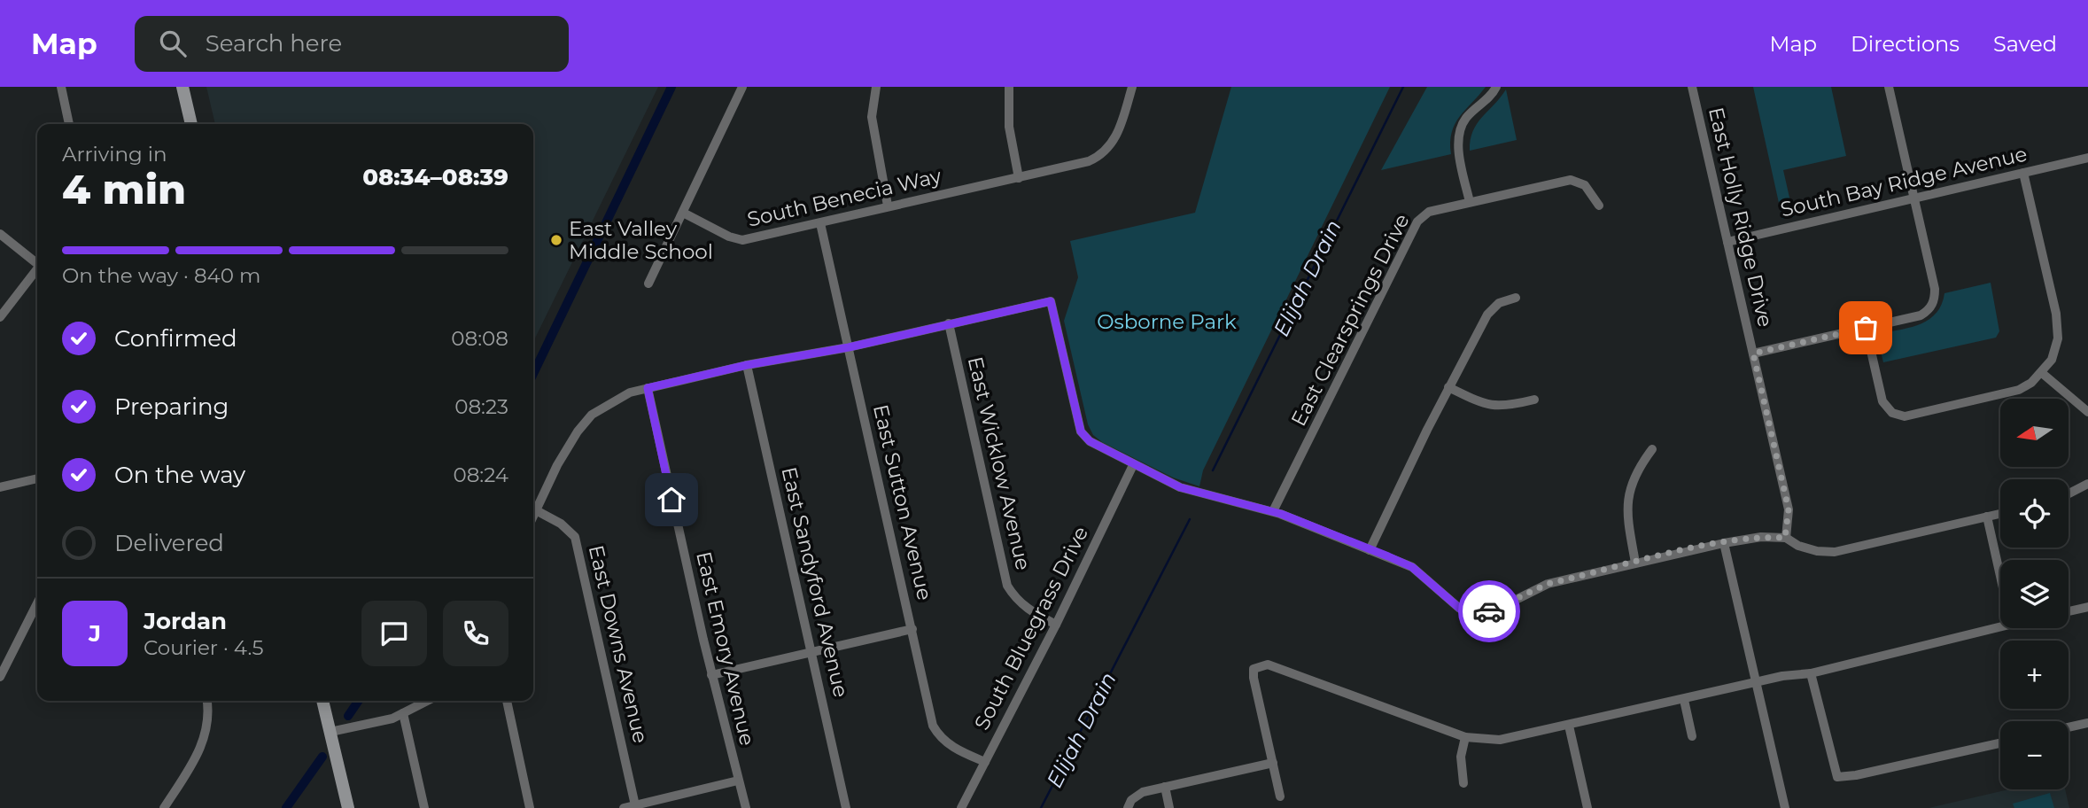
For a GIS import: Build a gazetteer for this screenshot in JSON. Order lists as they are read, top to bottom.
{
  "streets": {
    "street": [
      "South Bay Ridge Avenue",
      "South Benecia Way",
      "East Holly Ridge Drive",
      "East Clearsprings Drive",
      "East Wicklow Avenue",
      "East Sutton Avenue",
      "East Sandyford Avenue",
      "South Bluegrass Drive",
      "East Downs Avenue",
      "East Emory Avenue"
    ]
  },
  "crossings": [
    ["South Bay Ridge Avenue", "East Holly Ridge Drive"],
    ["South Benecia Way", "East Sutton Avenue"],
    ["East Wicklow Avenue", "South Bluegrass Drive"],
    ["East Sutton Avenue", "South Bluegrass Drive"]
  ],
  "water": ["Elijah Drain"],
  "parks": ["Osborne Park"],
  "places": ["East Valley Middle School"],
  "north": "left",
  "page": {
    "header": "Map",
    "search": "Search here",
    "nav": ["Map", "Directions", "Saved"],
    "heading": ["4 min", "Arriving in", "08:34–08:39"],
    "panel": ["Jordan", "Courier · 4.5"],
    "bar": "On the way · 840 m",
    "list": [
      ["Confirmed", "08:08"],
      ["Preparing", "08:23"],
      ["On the way", "08:24"],
      "Delivered"
    ],
    "map_buttons": ["+", "−"],
    "round": "J"
  }
}
